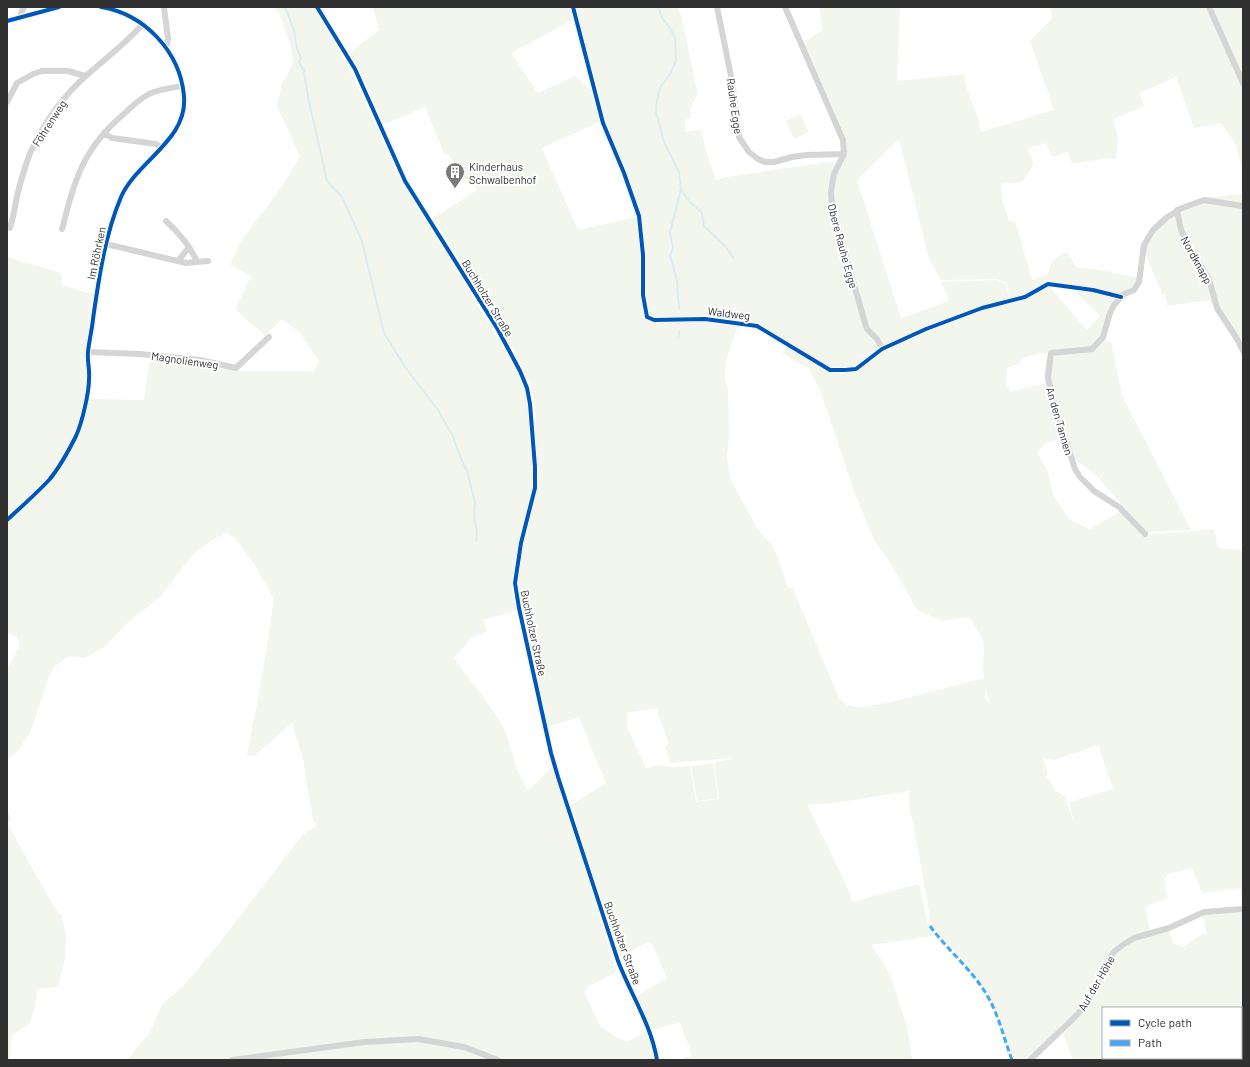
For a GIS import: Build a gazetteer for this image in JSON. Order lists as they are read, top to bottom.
{
  "streets": {
    "street": [
      "Rauhe Egge",
      "Föhrenweg",
      "Obere Rauhe Egge",
      "Im Röhrken",
      "Nordknapp",
      "Buchholzer Straße",
      "Waldweg",
      "Magnolienweg",
      "An den Tannen",
      "Auf der Höhe"
    ]
  },
  "crossings": [
    ["Rauhe Egge", "Obere Rauhe Egge"],
    ["Föhrenweg", "Im Röhrken"],
    ["Obere Rauhe Egge", "Waldweg"],
    ["Im Röhrken", "Magnolienweg"],
    ["Waldweg", "An den Tannen"]
  ],
  "places": {
    "building": ["Kinderhaus Schwalbenhof"]
  },
  "legend": ["Cycle path", "Path"]
}
